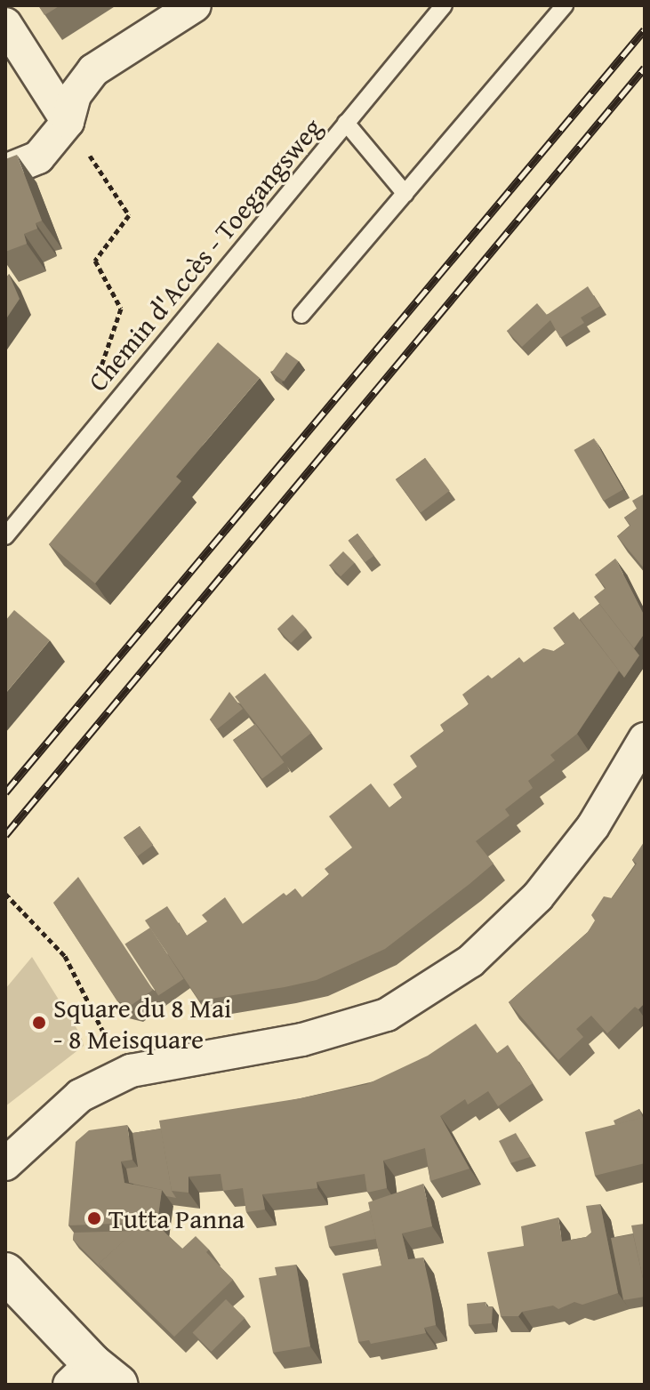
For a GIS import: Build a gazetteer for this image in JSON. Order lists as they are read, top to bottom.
{
  "streets": {
    "lane": ["Chemin d'Accès - Toegangsweg"]
  },
  "places": ["Square du 8 Mai - 8 Meisquare", "Tutta Panna"]
}
